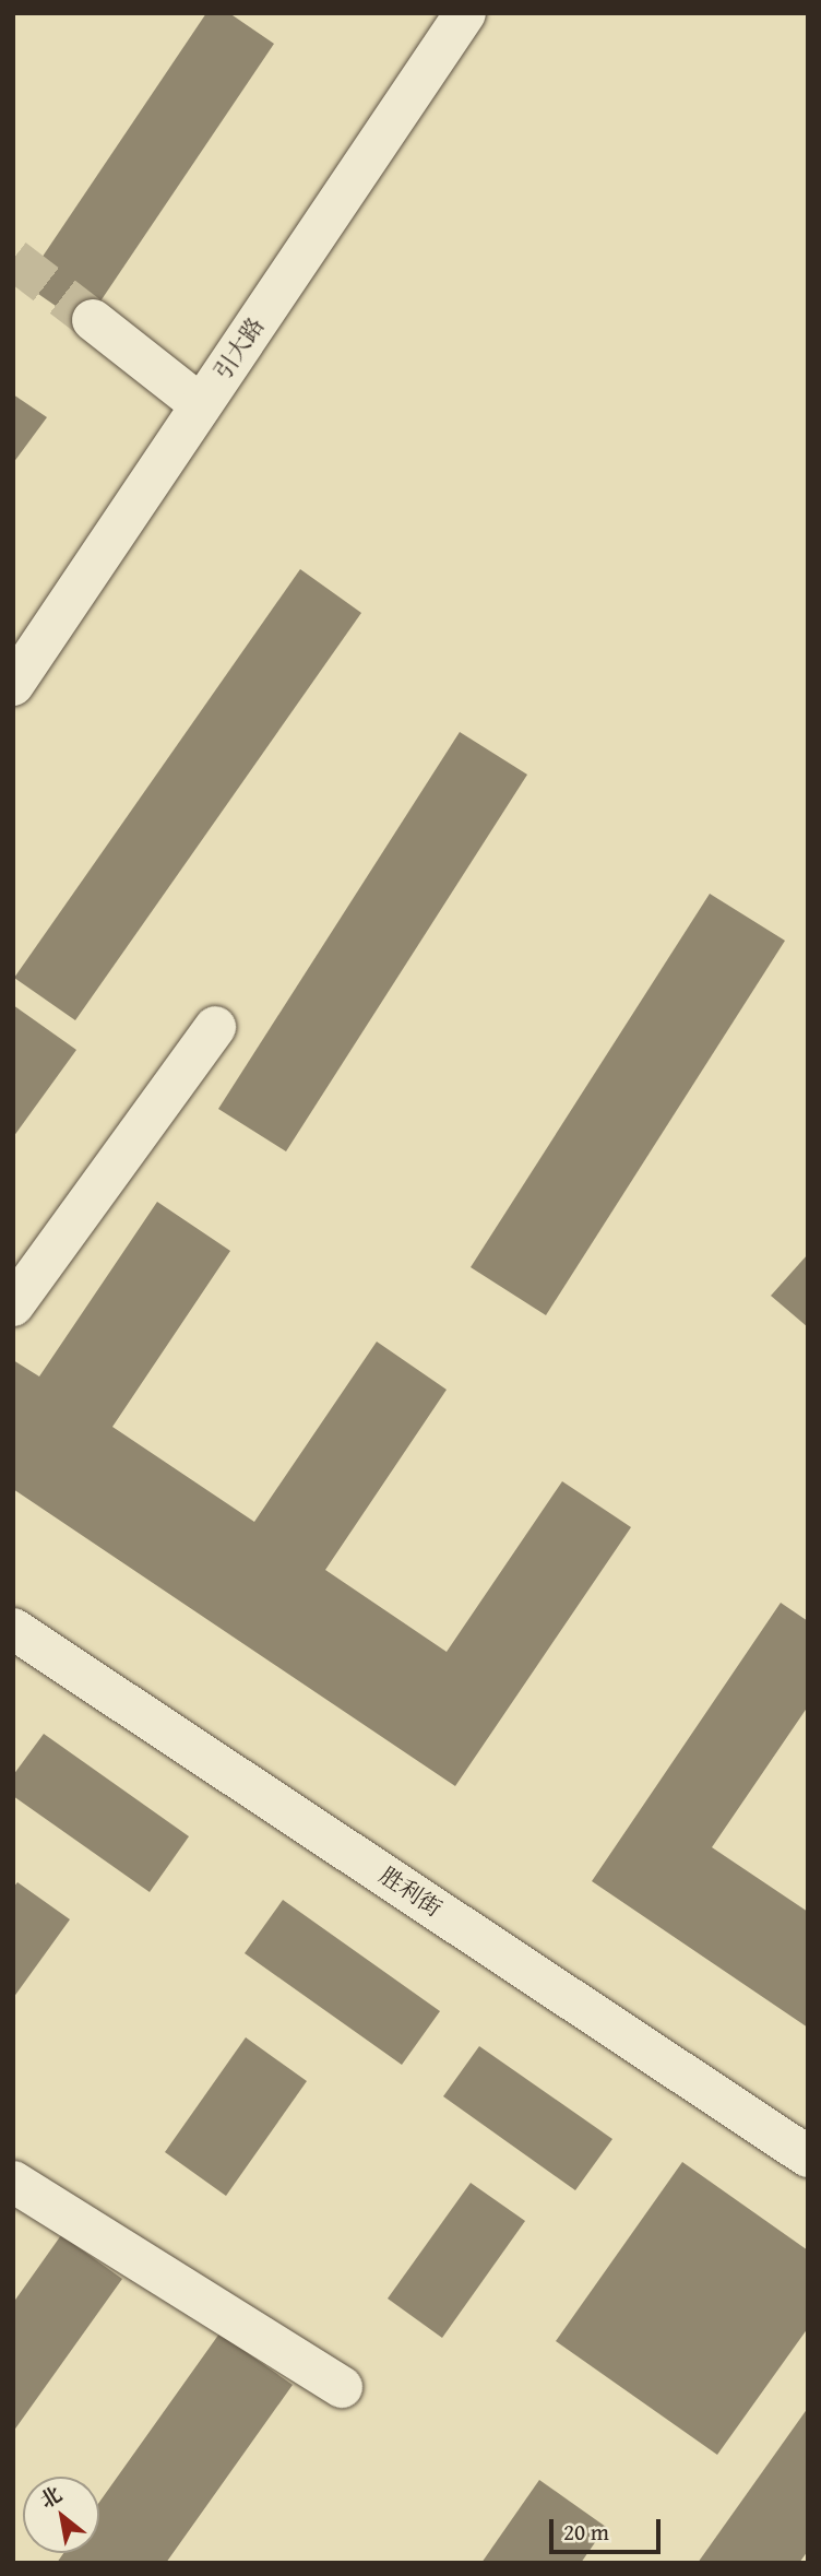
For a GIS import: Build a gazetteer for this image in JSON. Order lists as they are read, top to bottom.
{
  "streets": {
    "street": ["引大路", "胜利街"]
  },
  "scale_bar": "20 m",
  "north": "top left"
}
